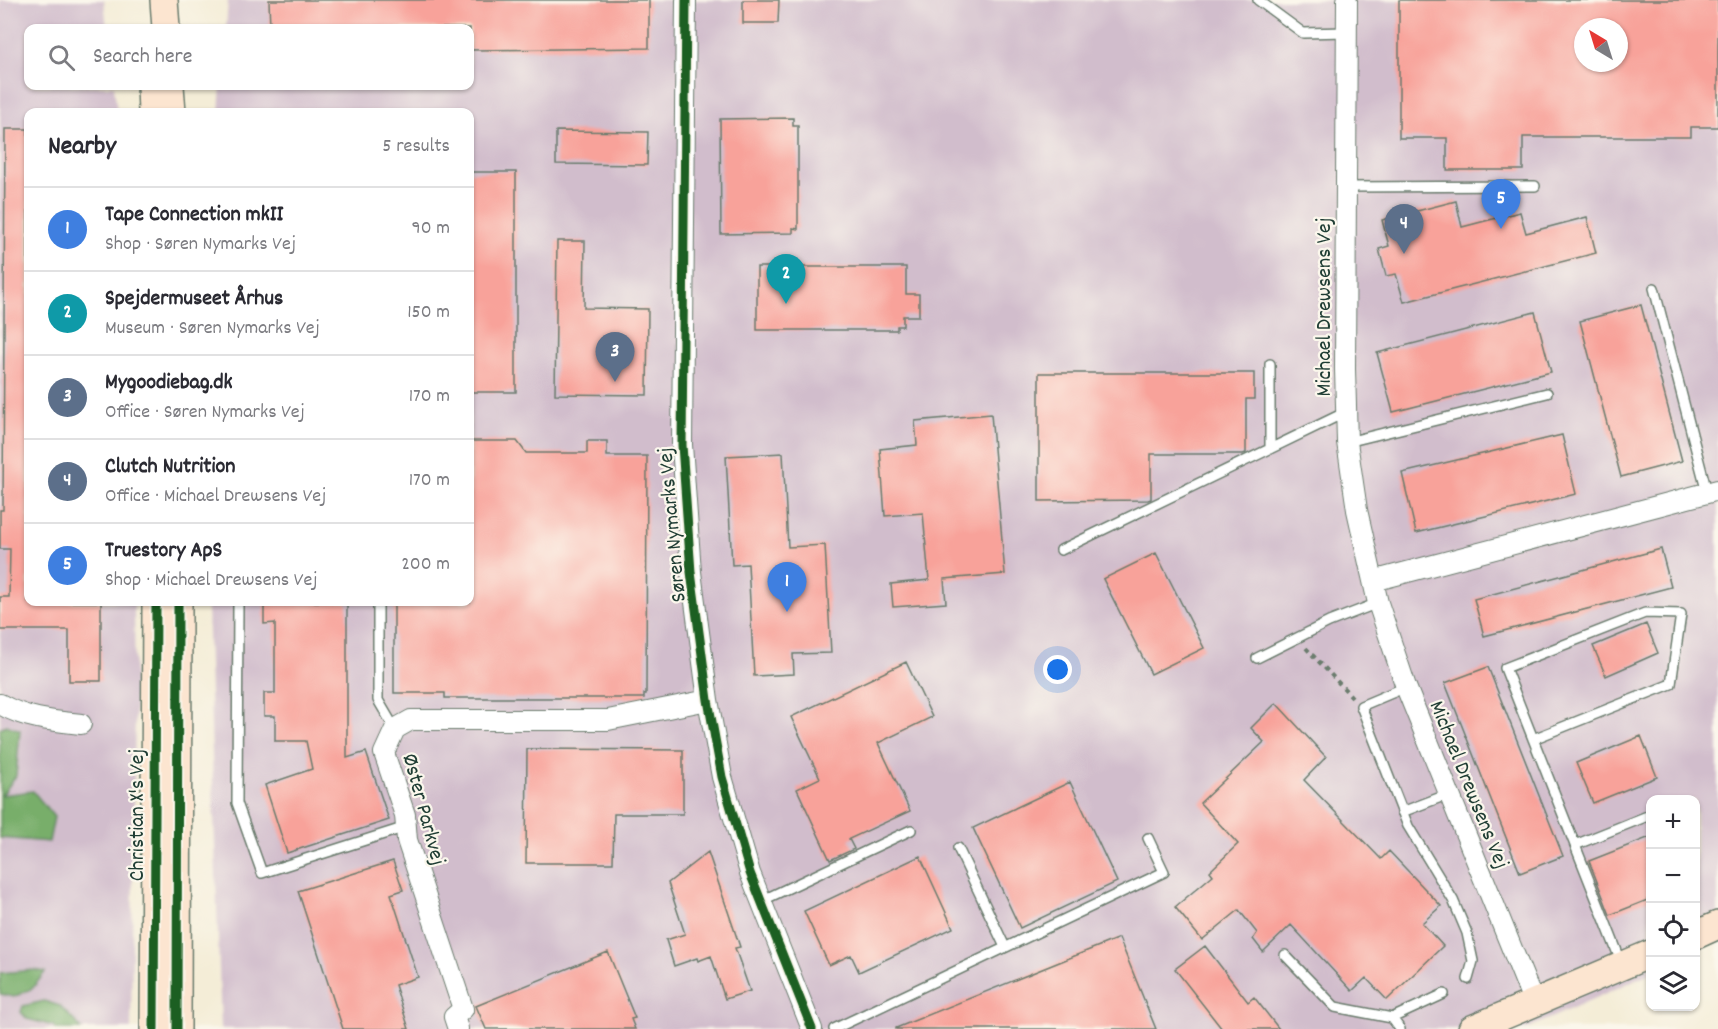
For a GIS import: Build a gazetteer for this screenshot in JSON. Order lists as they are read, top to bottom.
{
  "streets": {
    "main road": ["Christian X's Vej"],
    "street": ["Michael Drewsens Vej", "Søren Nymarks Vej", "Øster Parkvej"]
  },
  "crossings": [
    ["Søren Nymarks Vej", "Øster Parkvej"]
  ],
  "north": "top left",
  "page": {
    "search": "Search here",
    "heading": ["Nearby", "5 results"],
    "pins": [
      "5",
      "4",
      "2",
      "3",
      "1"
    ],
    "list": [
      {
        "mark": "1",
        "name": "Tape Connection mkII",
        "note": "Shop · Søren Nymarks Vej",
        "value": "90 m"
      },
      {
        "mark": "2",
        "name": "Spejdermuseet Århus",
        "note": "Museum · Søren Nymarks Vej",
        "value": "150 m"
      },
      {
        "mark": "3",
        "name": "Mygoodiebag.dk",
        "note": "Office · Søren Nymarks Vej",
        "value": "170 m"
      },
      {
        "mark": "4",
        "name": "Clutch Nutrition",
        "note": "Office · Michael Drewsens Vej",
        "value": "170 m"
      },
      {
        "mark": "5",
        "name": "Truestory ApS",
        "note": "Shop · Michael Drewsens Vej",
        "value": "200 m"
      }
    ],
    "map_buttons": ["+", "−"]
  }
}
